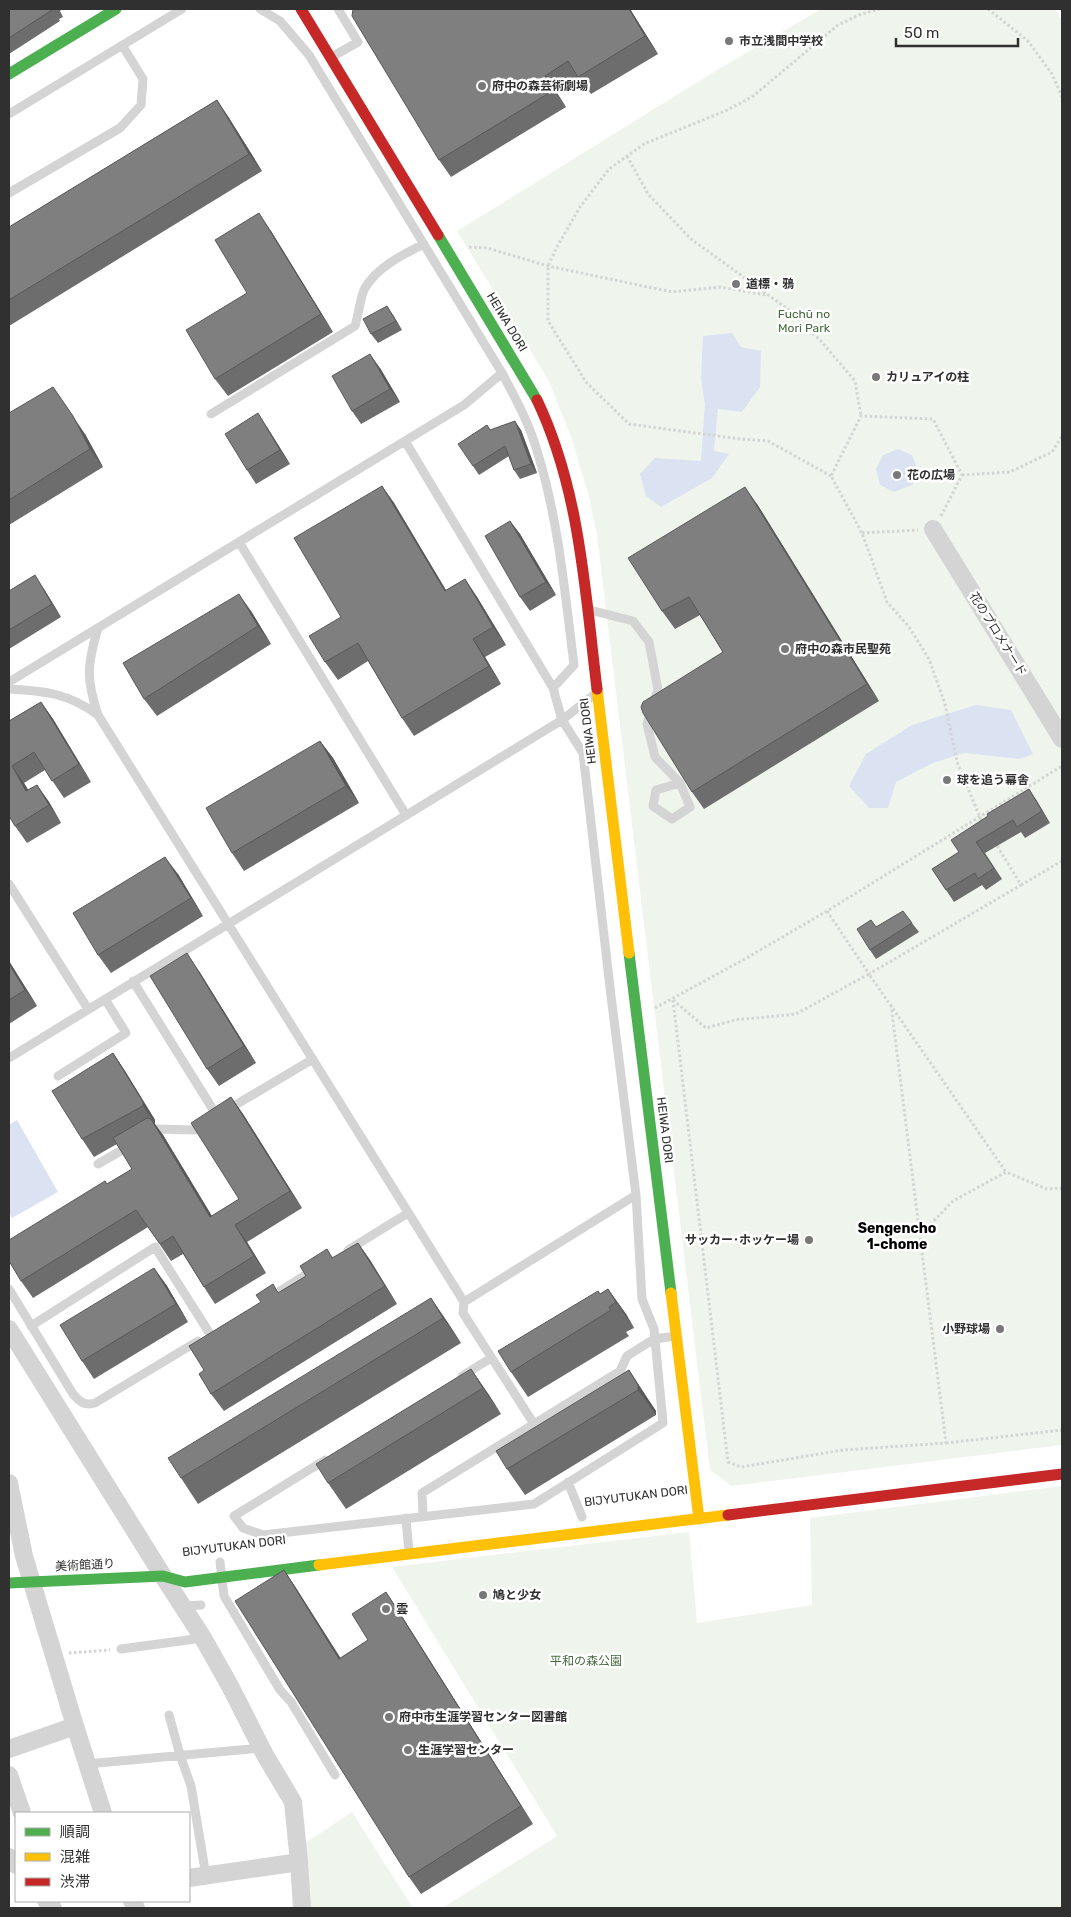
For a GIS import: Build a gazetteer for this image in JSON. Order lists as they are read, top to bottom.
{
  "streets": {
    "street": ["HEIWA DORI", "花のプロメナード", "美術館通り"]
  },
  "districts": ["Sengencho 1-chome"],
  "parks": ["Fuchū no Mori Park", "平和の森公園"],
  "places": [
    "市立浅間中学校",
    "府中の森芸術劇場",
    "道標・鴉",
    "カリュアイの柱",
    "花の広場",
    "府中の森市民聖苑",
    "球を追う幕舎",
    "サッカー･ホッケー場",
    "小野球場",
    "鳩と少女",
    "雲",
    "府中市生涯学習センター図書館",
    "生涯学習センター"
  ],
  "legend": ["順調", "混雑", "渋滞"],
  "scale_bar": "50 m"
}
